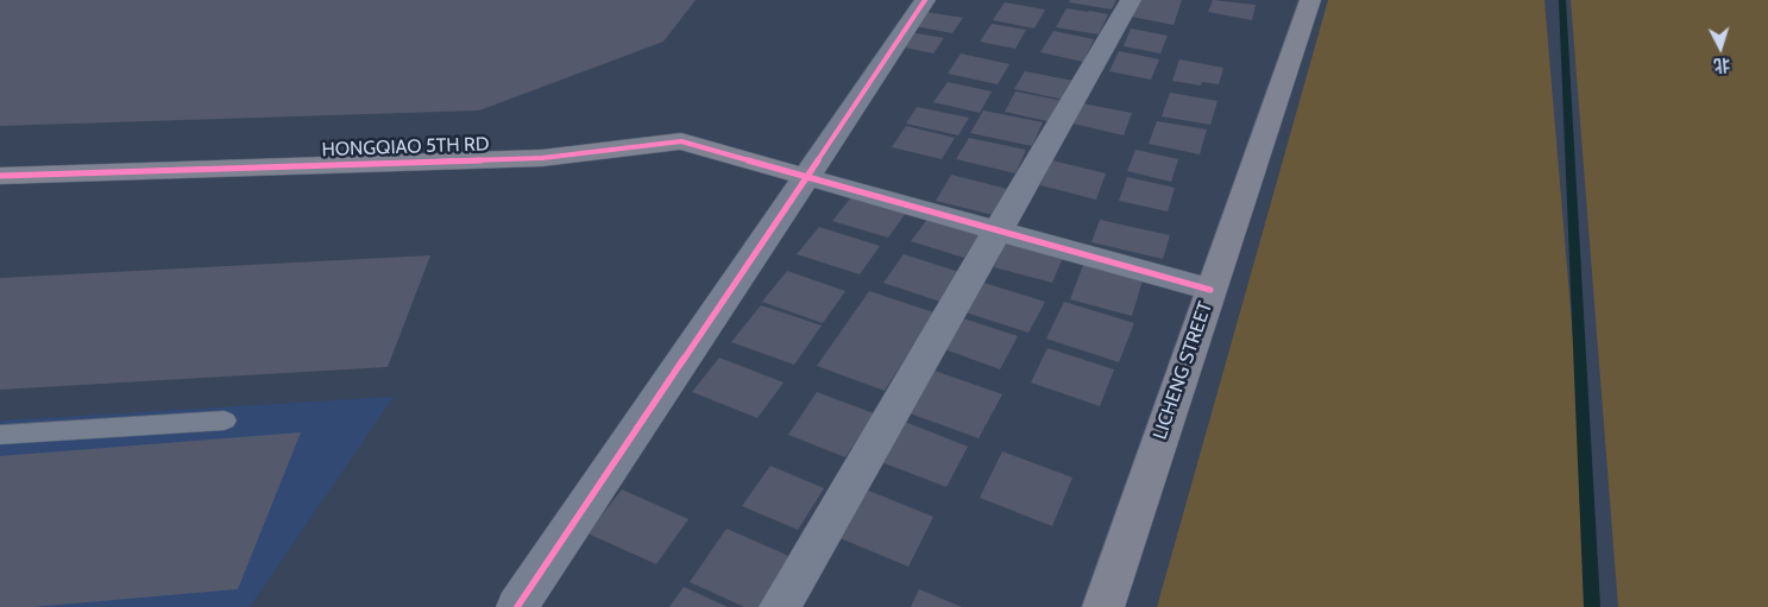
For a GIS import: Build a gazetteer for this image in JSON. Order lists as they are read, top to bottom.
{
  "streets": {
    "street": ["HONGQIAO 5TH RD", "LICHENG STREET"]
  },
  "north": "bottom"
}
